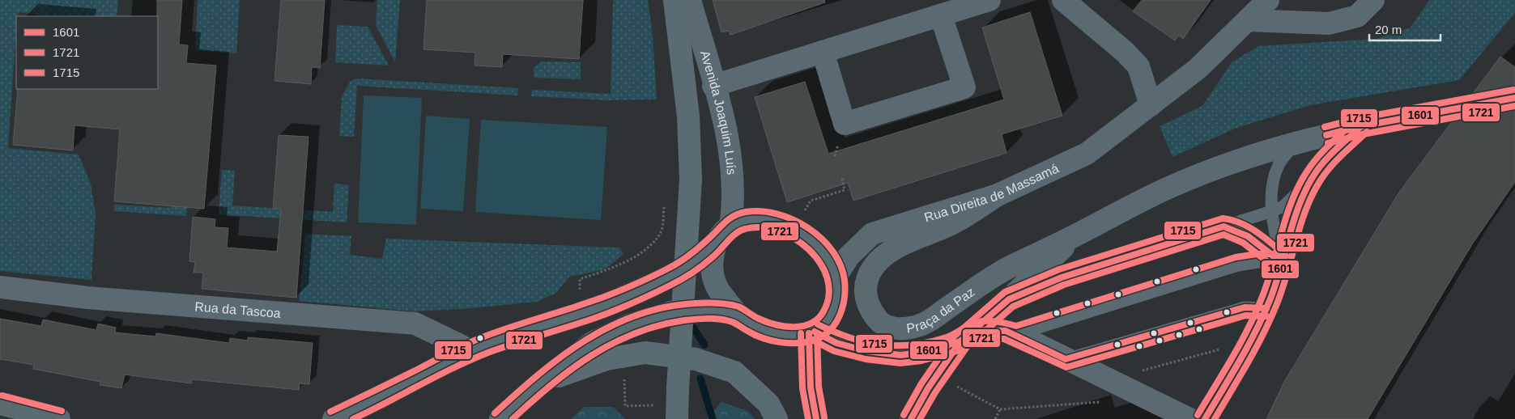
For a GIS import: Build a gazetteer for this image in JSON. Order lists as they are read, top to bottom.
{
  "streets": {
    "street": [
      "Avenida Joaquim Luís",
      "Rua Direita de Massamá",
      "Praça da Paz",
      "Rua da Tascoa"
    ]
  },
  "crossings": [
    ["Avenida Joaquim Luís", "Rua Direita de Massamá"],
    ["Rua Direita de Massamá", "Praça da Paz"]
  ],
  "lines": ["transit line 1715", "transit line 1601", "transit line 1721"],
  "legend": ["1601", "1721", "1715"],
  "scale_bar": "20 m"
}
